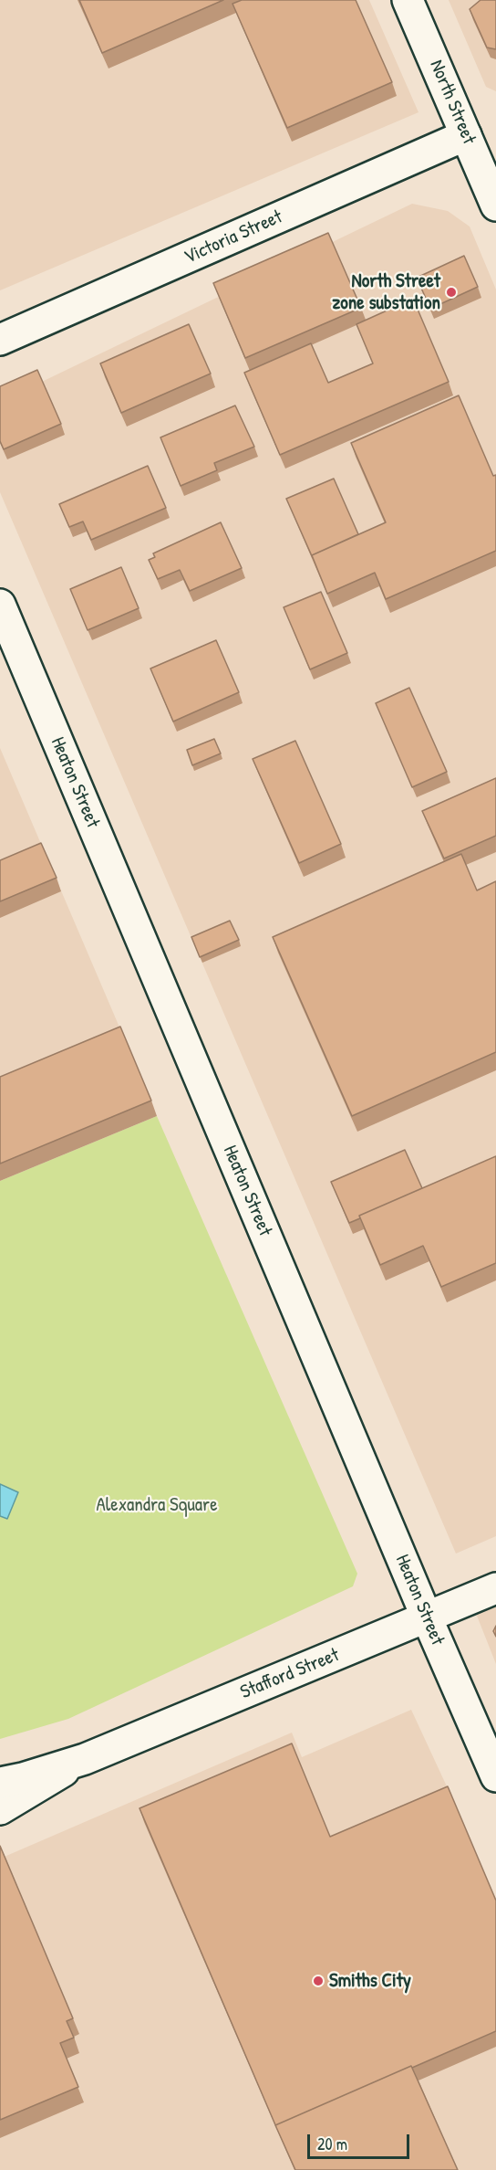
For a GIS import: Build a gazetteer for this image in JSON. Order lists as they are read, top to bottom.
{
  "streets": {
    "street": [
      "North Street",
      "Victoria Street",
      "Heaton Street",
      "Stafford Street"
    ]
  },
  "crossings": [
    ["North Street", "Victoria Street"],
    ["Heaton Street", "Stafford Street"]
  ],
  "parks": ["Alexandra Square"],
  "places": ["North Street zone substation", "Smiths City"],
  "scale_bar": "20 m"
}
